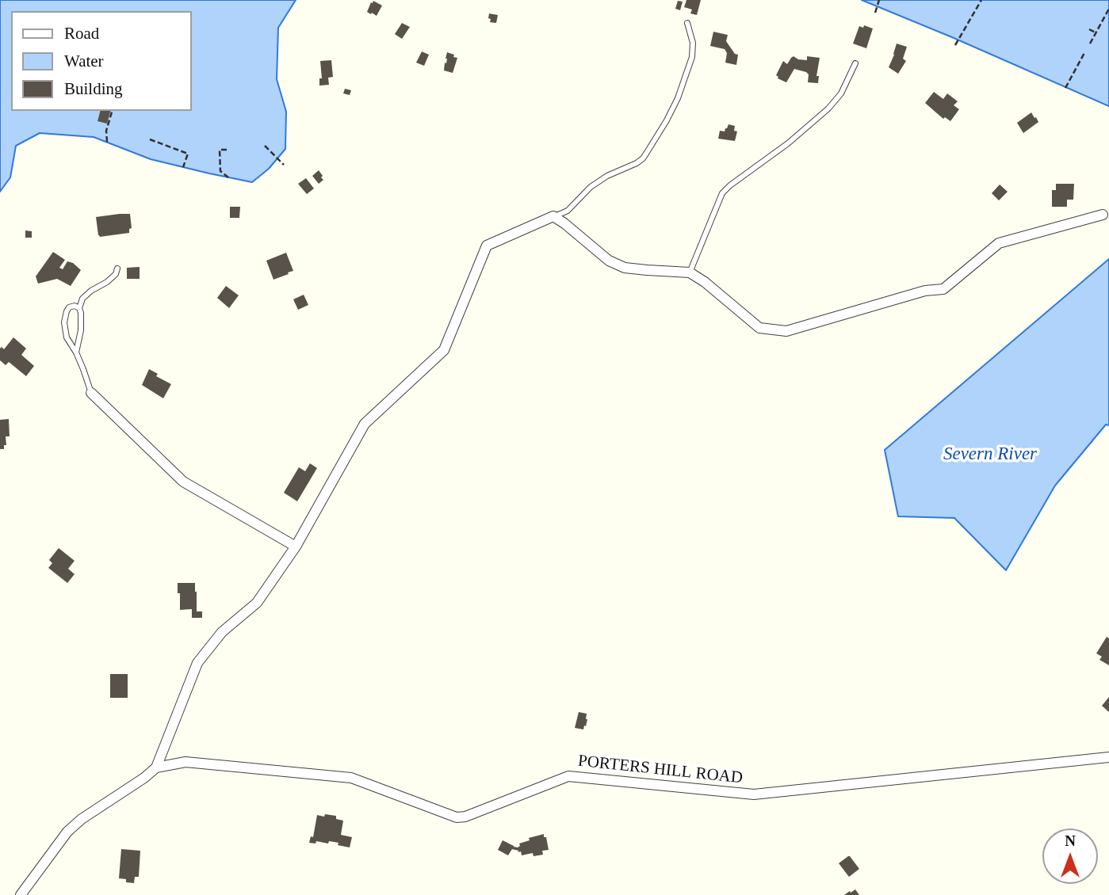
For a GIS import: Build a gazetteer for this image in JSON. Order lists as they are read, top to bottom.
{
  "streets": {
    "street": ["PORTERS HILL ROAD"]
  },
  "water": ["Severn River"],
  "legend": ["Road", "Water", "Building"],
  "north": "top"
}
